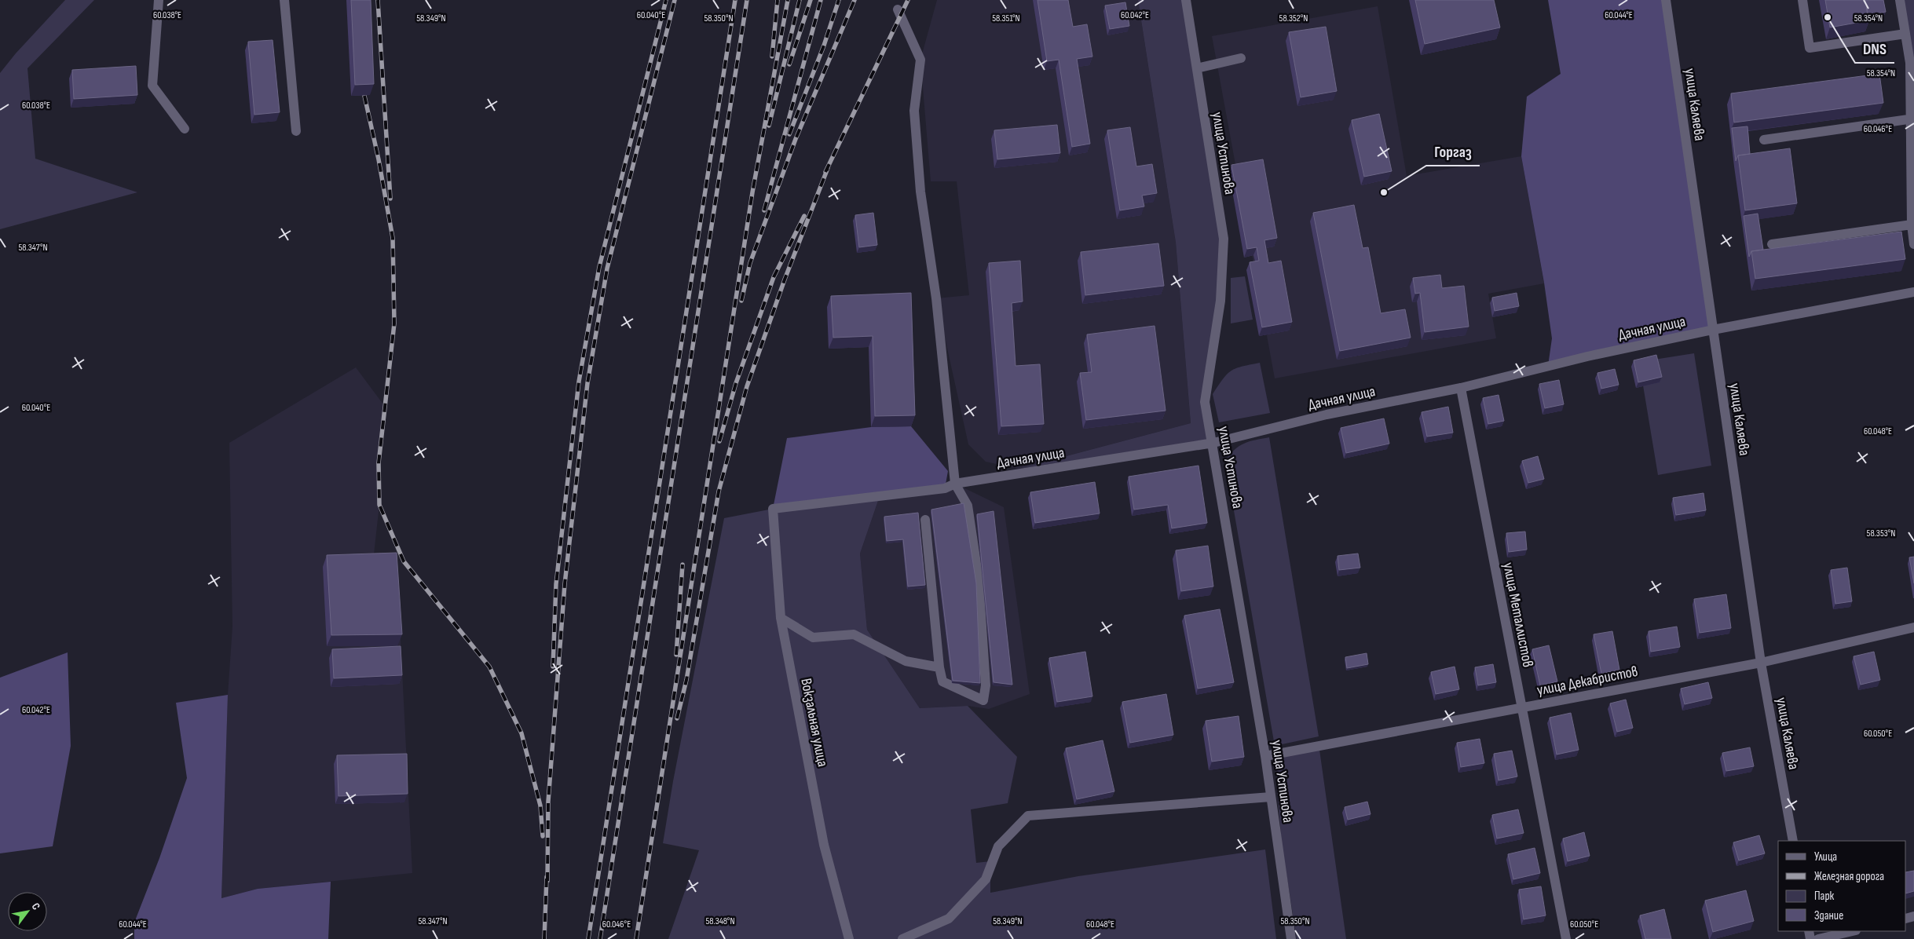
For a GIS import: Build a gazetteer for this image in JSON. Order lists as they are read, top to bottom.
{
  "streets": {
    "street": [
      "улица Каляева",
      "улица Устинова",
      "Дачная улица",
      "улица Металлистов",
      "улица Декабристов",
      "Вокзальная улица"
    ]
  },
  "crossings": [
    ["улица Каляева", "Дачная улица"],
    ["улица Каляева", "улица Декабристов"],
    ["улица Устинова", "Дачная улица"],
    ["улица Устинова", "улица Декабристов"],
    ["Дачная улица", "улица Металлистов"],
    ["Дачная улица", "Вокзальная улица"],
    ["улица Металлистов", "улица Декабристов"]
  ],
  "places": ["DNS", "Горгаз"],
  "legend": [
    "Улица",
    "Железная дорога",
    "Парк",
    "Здание"
  ],
  "north": "top right",
  "coordinates": [
    "60.038°E",
    "60.040°E",
    "60.042°E",
    "60.044°E",
    "58.349°N",
    "58.350°N",
    "58.351°N",
    "58.352°N",
    "58.354°N",
    "60.046°E",
    "58.347°N",
    "60.048°E",
    "58.353°N",
    "60.050°E",
    "58.348°N"
  ]
}
